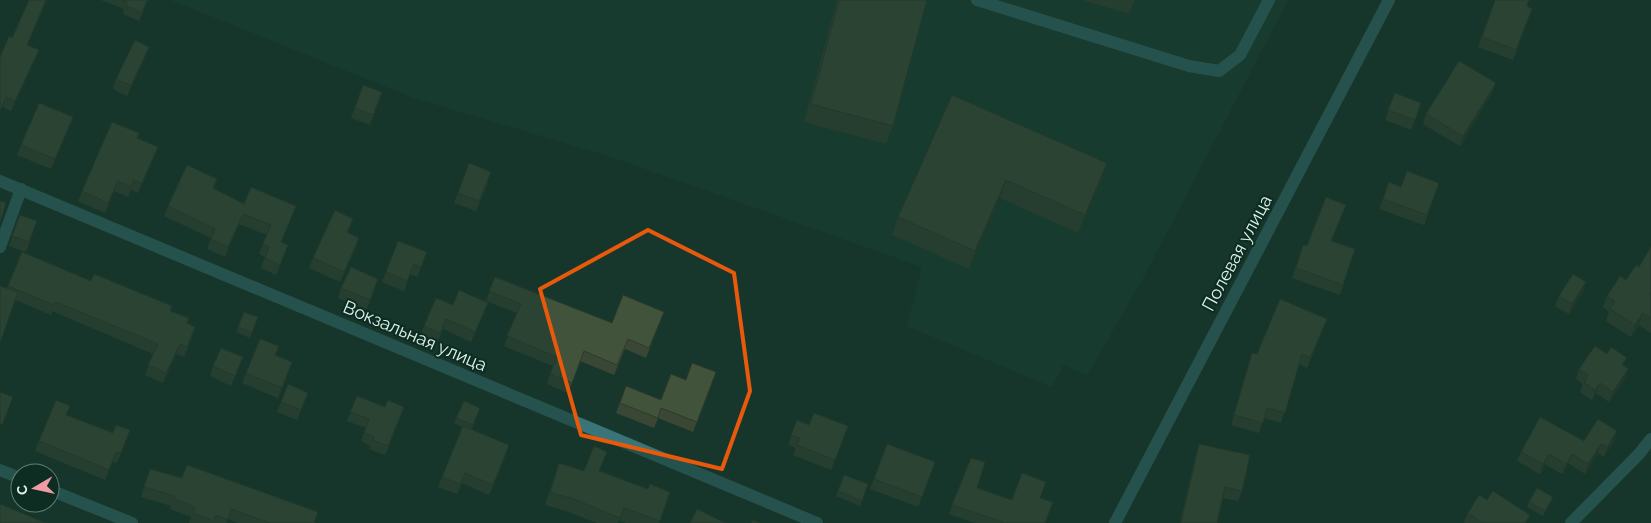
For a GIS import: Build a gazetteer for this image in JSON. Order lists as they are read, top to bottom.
{
  "streets": {
    "street": ["Полевая улица", "Вокзальная улица"]
  },
  "north": "left"
}
